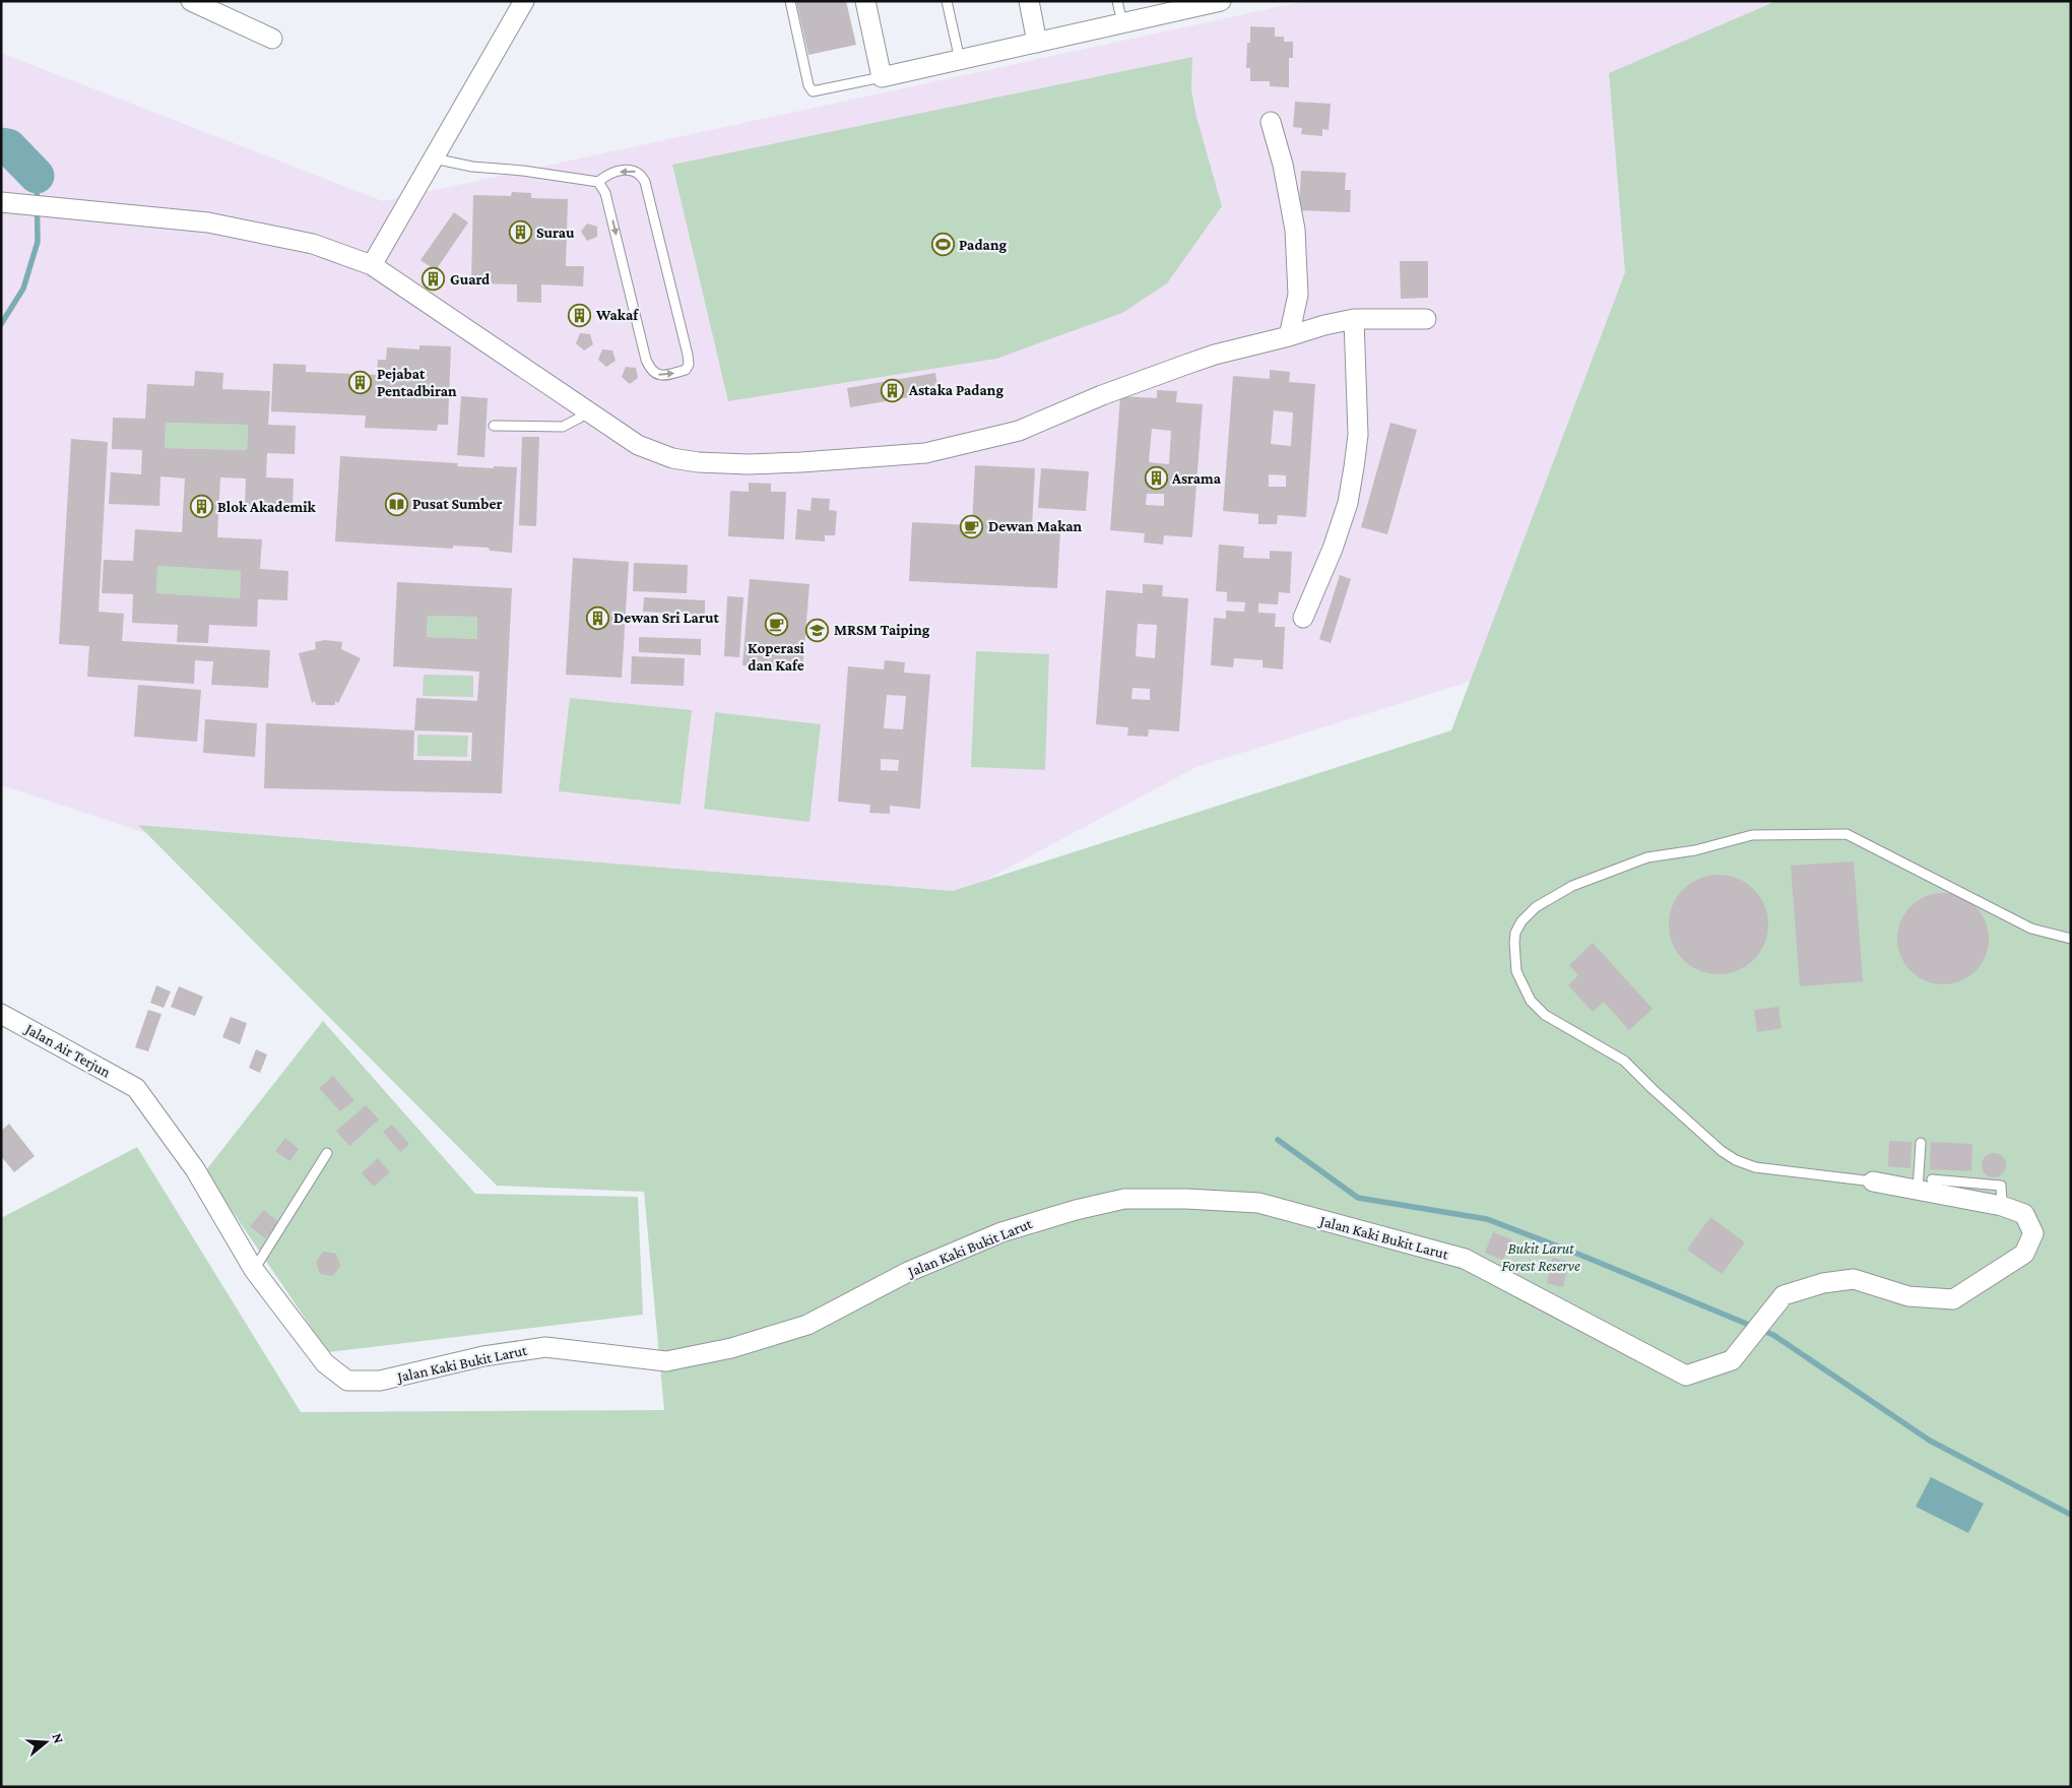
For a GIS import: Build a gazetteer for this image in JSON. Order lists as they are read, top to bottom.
{
  "streets": {
    "street": ["Jalan Air Terjun", "Jalan Kaki Bukit Larut"]
  },
  "crossings": [
    ["Jalan Air Terjun", "Jalan Kaki Bukit Larut"]
  ],
  "parks": ["Bukit Larut Forest Reserve"],
  "places": {
    "building": [
      "Surau",
      "Guard",
      "Wakaf",
      "Pejabat Pentadbiran",
      "Astaka Padang",
      "Asrama",
      "Blok Akademik",
      "Dewan Sri Larut"
    ],
    "sports": ["Padang"],
    "library": ["Pusat Sumber"],
    "cafe": ["Dewan Makan", "Koperasi dan Kafe"],
    "school or university": ["MRSM Taiping"]
  },
  "north": "right"
}
